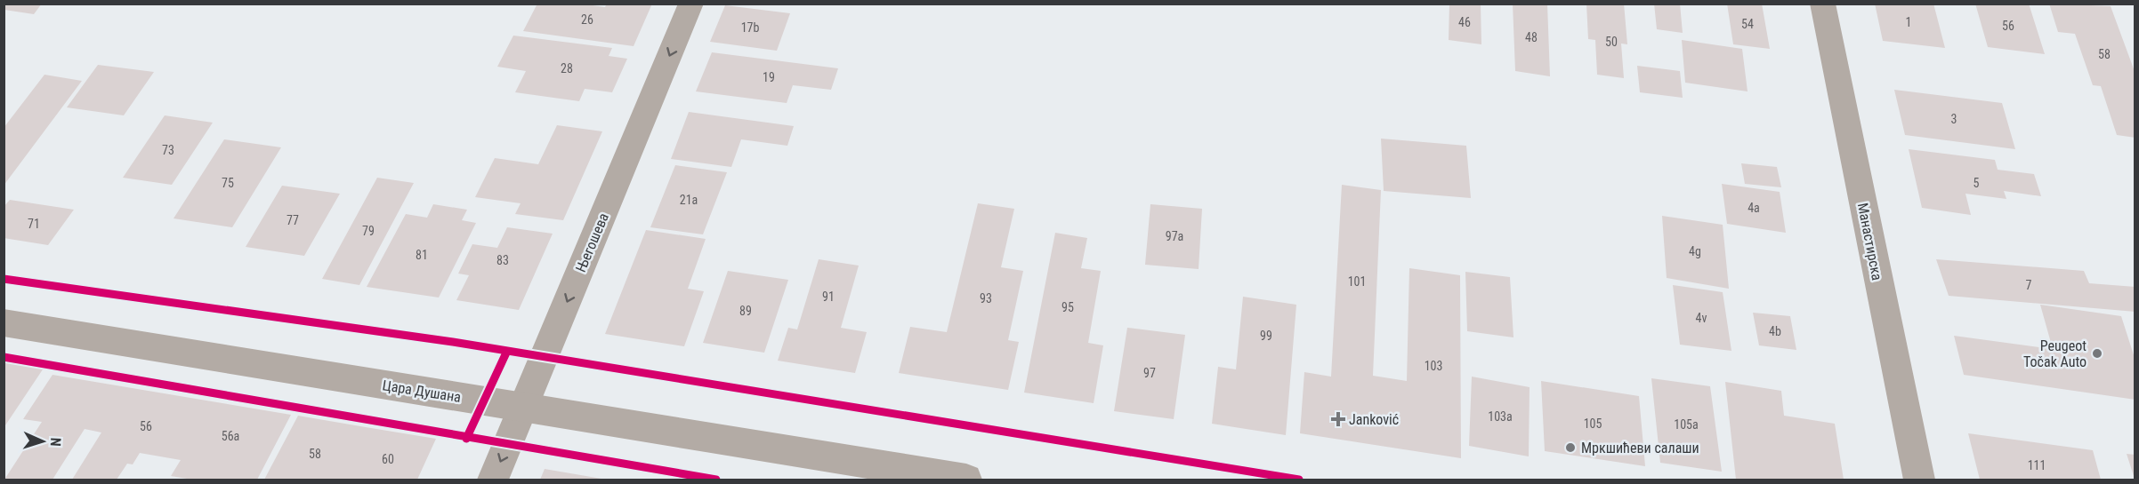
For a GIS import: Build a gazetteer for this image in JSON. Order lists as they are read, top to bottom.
{
  "streets": {
    "street": ["Манастирска", "Његошева", "Цара Душана"]
  },
  "crossings": [
    ["Његошева", "Цара Душана"]
  ],
  "one_way": ["Његошева"],
  "places": {
    "other": ["Peugeot Točak Auto", "Мркшићеви салаши"],
    "health": ["Janković"]
  },
  "house_numbers": [
    "26",
    "46",
    "1",
    "54",
    "56",
    "17b",
    "48",
    "50",
    "58",
    "28",
    "19",
    "3",
    "73",
    "75",
    "5",
    "21a",
    "4a",
    "77",
    "71",
    "79",
    "97a",
    "4g",
    "81",
    "83",
    "101",
    "7",
    "91",
    "93",
    "95",
    "89",
    "4v",
    "4b",
    "99",
    "103",
    "97",
    "103a",
    "105",
    "105a",
    "56",
    "56a",
    "58",
    "60",
    "111"
  ],
  "north": "right"
}
